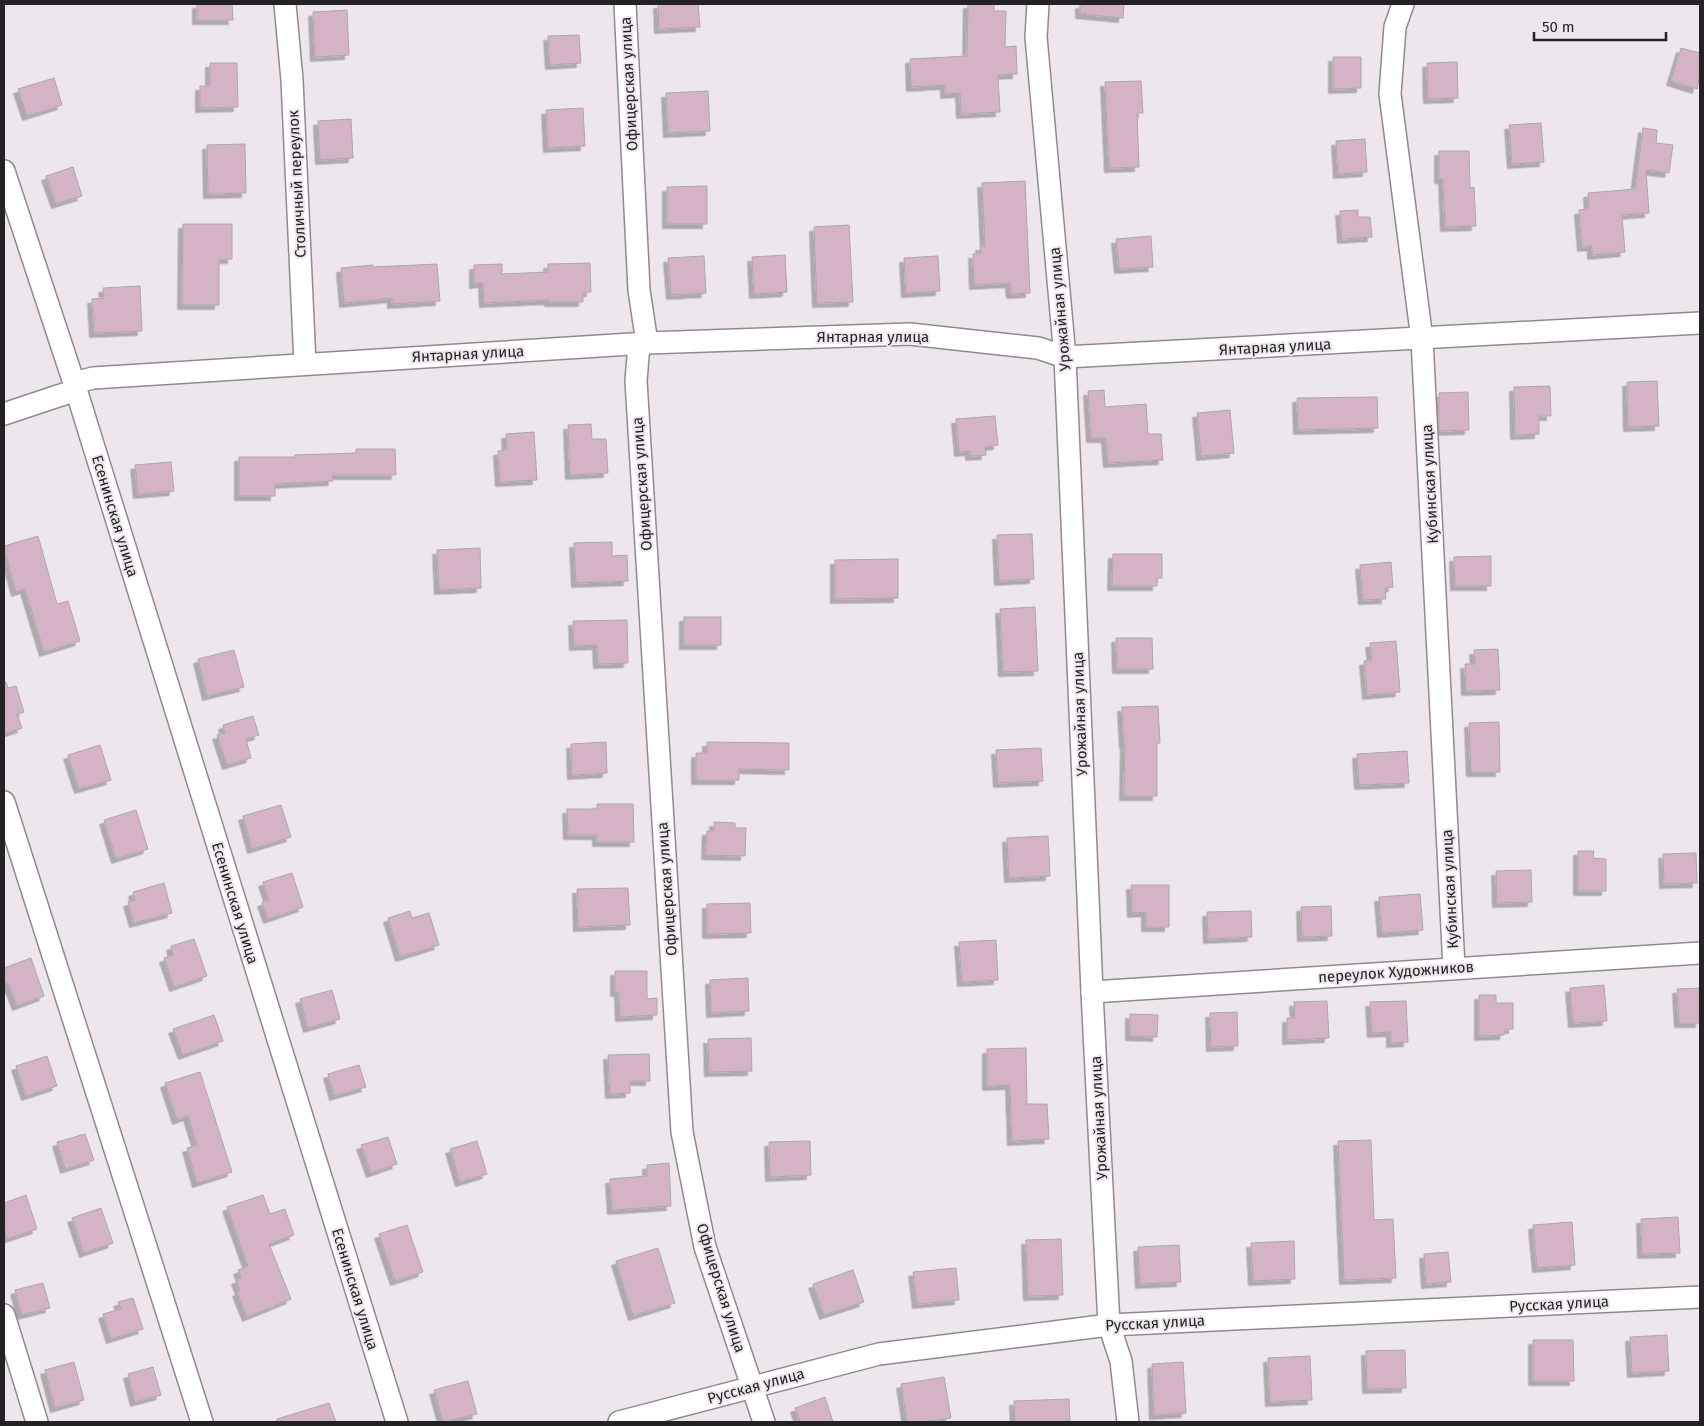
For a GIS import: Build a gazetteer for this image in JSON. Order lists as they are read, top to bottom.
{
  "streets": {
    "street": [
      "Офицерская улица",
      "Столичный переулок",
      "Урожайная улица",
      "Янтарная улица",
      "Кубинская улица",
      "Есенинская улица",
      "переулок Художников",
      "Русская улица"
    ]
  },
  "crossings": [
    ["Офицерская улица", "Янтарная улица"],
    ["Офицерская улица", "Русская улица"],
    ["Столичный переулок", "Янтарная улица"],
    ["Урожайная улица", "Янтарная улица"],
    ["Урожайная улица", "переулок Художников"],
    ["Урожайная улица", "Русская улица"],
    ["Янтарная улица", "Кубинская улица"],
    ["Янтарная улица", "Есенинская улица"],
    ["Кубинская улица", "переулок Художников"]
  ],
  "scale_bar": "50 m"
}
